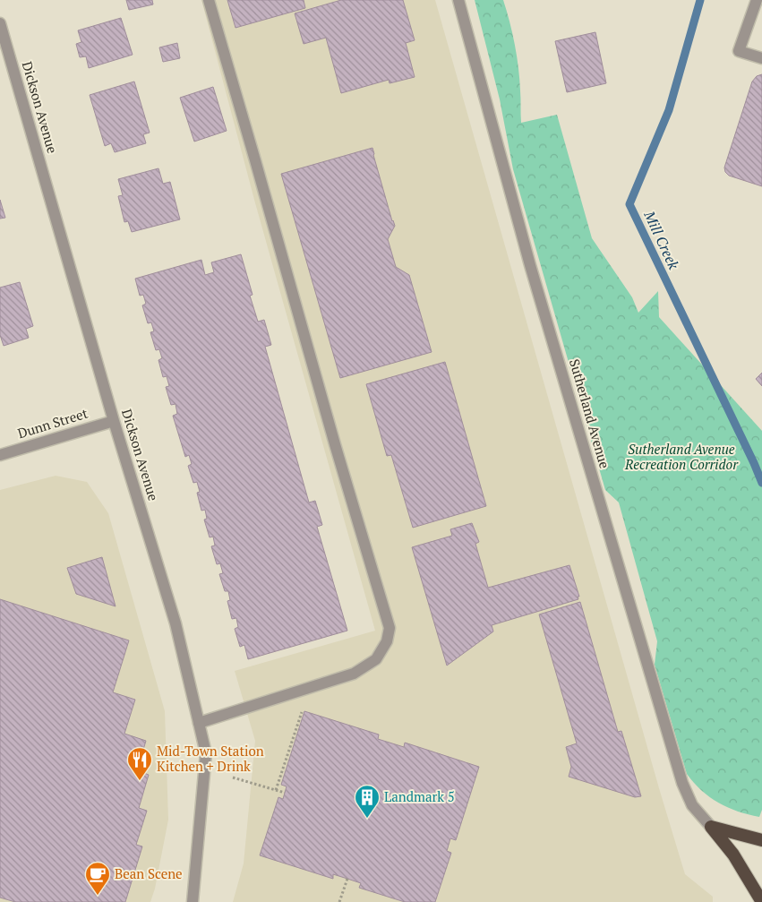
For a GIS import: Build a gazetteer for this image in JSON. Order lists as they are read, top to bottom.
{
  "streets": {
    "street": ["Dickson Avenue", "Sutherland Avenue", "Dunn Street"]
  },
  "crossings": [
    ["Dickson Avenue", "Dunn Street"]
  ],
  "water": ["Mill Creek"],
  "parks": ["Sutherland Avenue Recreation Corridor"],
  "places": {
    "restaurant": ["Mid-Town Station Kitchen + Drink"],
    "building": ["Landmark 5"],
    "cafe": ["Bean Scene"]
  }
}
